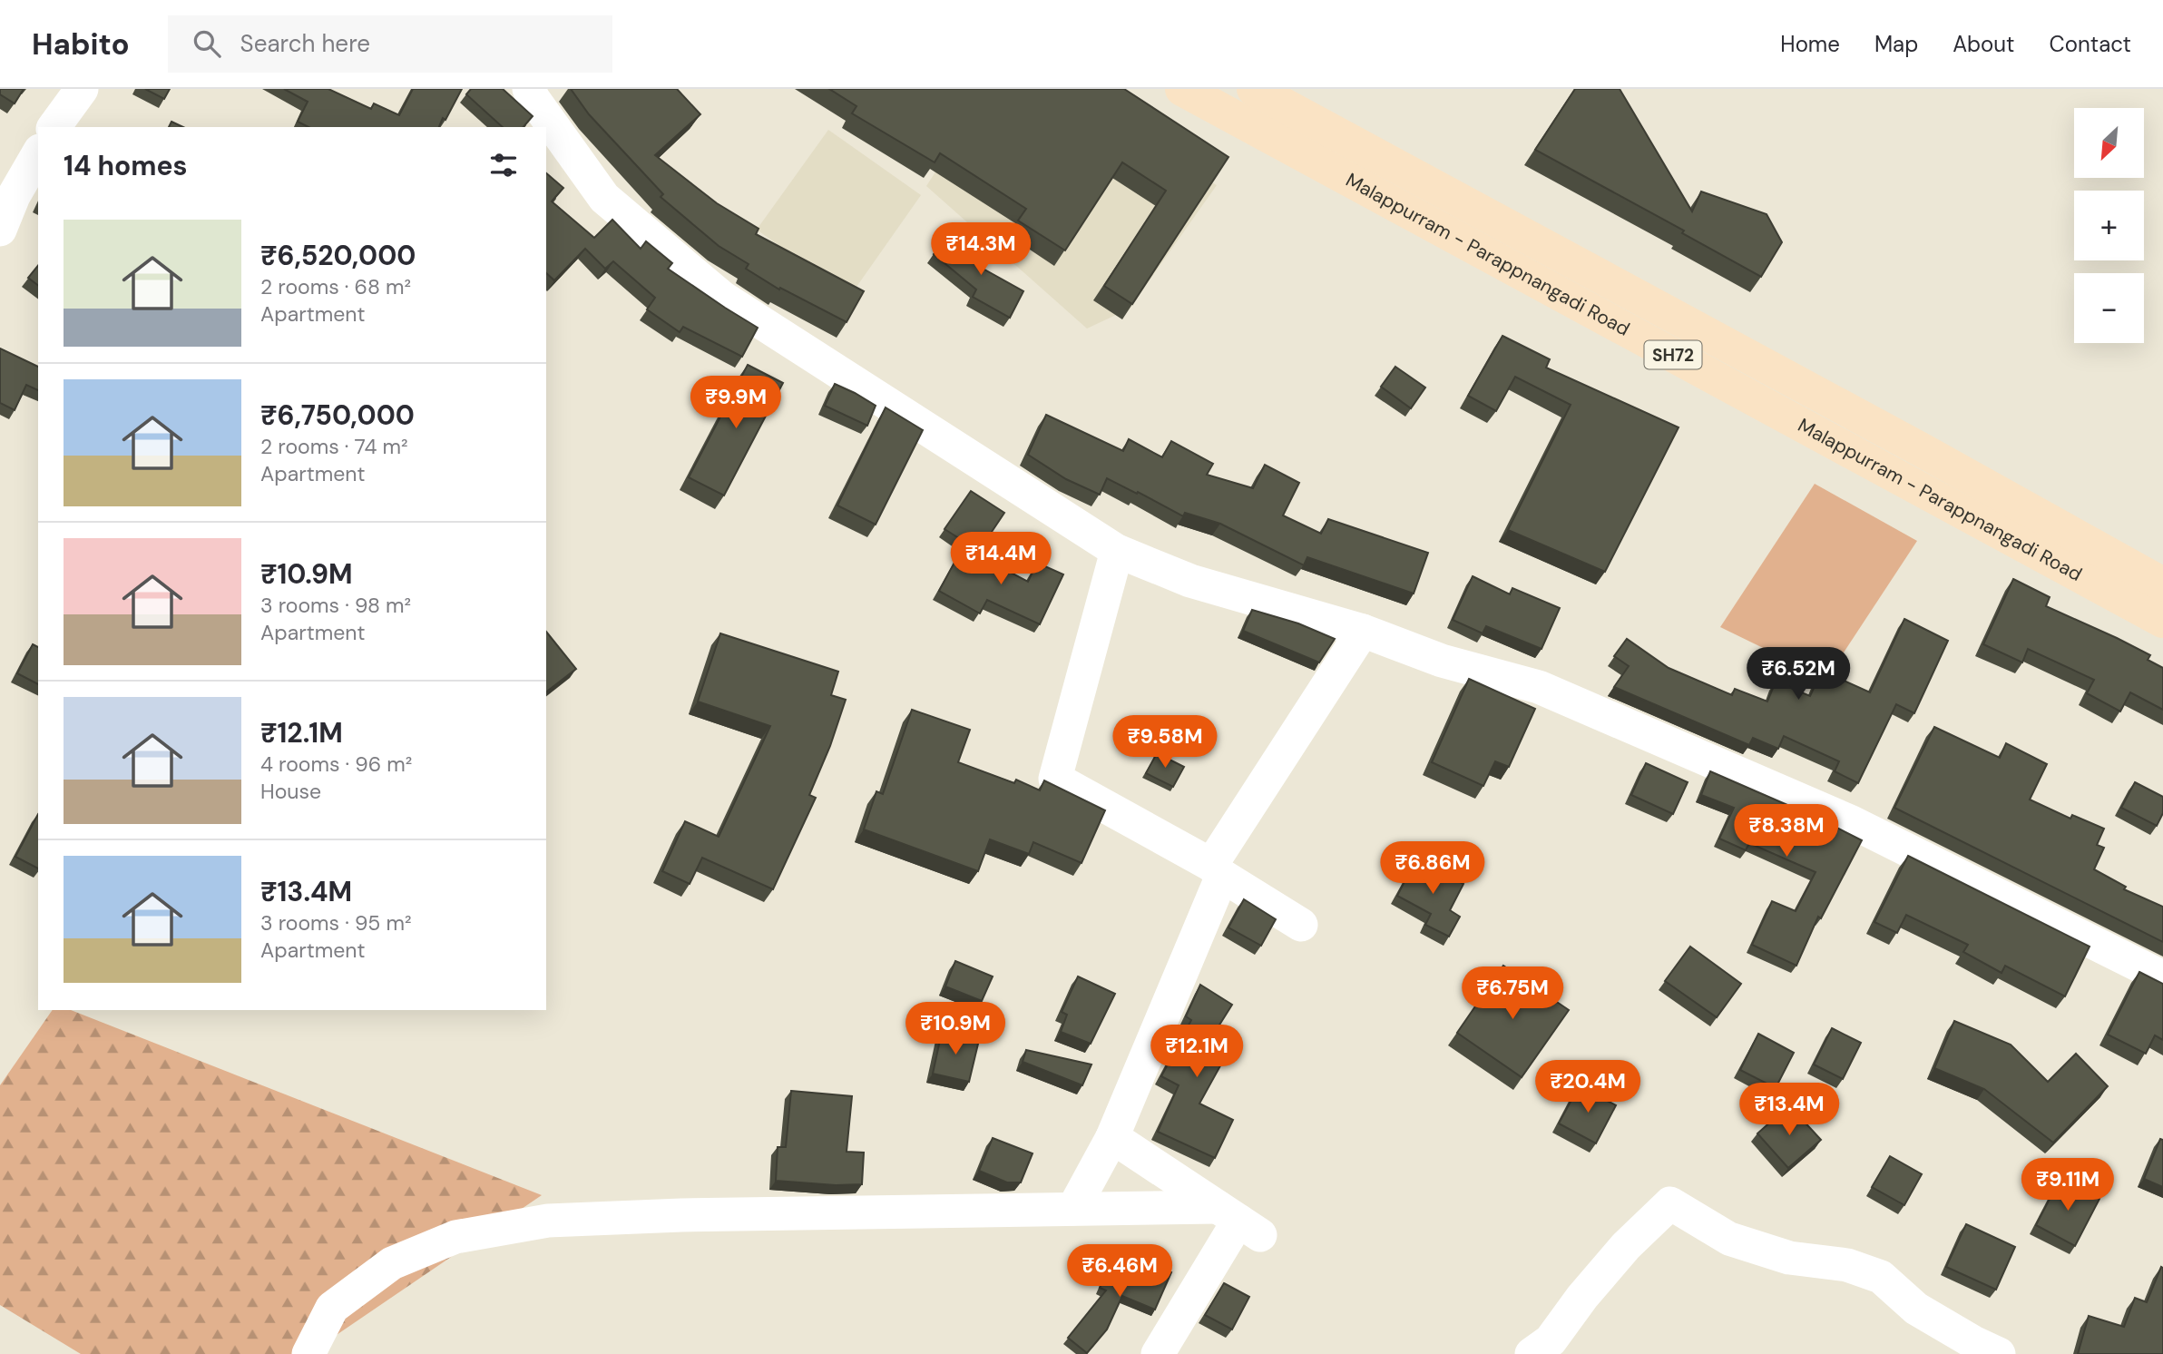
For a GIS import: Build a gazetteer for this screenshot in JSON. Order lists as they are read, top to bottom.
{
  "streets": {
    "main road": ["Malappurram - Parappnangadi Road", "SH72"]
  },
  "north": "bottom left",
  "page": {
    "header": "Habito",
    "search": "Search here",
    "nav": [
      "Home",
      "Map",
      "About",
      "Contact"
    ],
    "map_buttons": ["+", "−"],
    "heading": "14 homes",
    "list": [
      {
        "name": "₹6,520,000",
        "note": "2 rooms · 68 m² · Apartment"
      },
      {
        "name": "₹6,750,000",
        "note": "2 rooms · 74 m² · Apartment"
      },
      {
        "name": "₹10.9M",
        "note": "3 rooms · 98 m² · Apartment"
      },
      {
        "name": "₹12.1M",
        "note": "4 rooms · 96 m² · House"
      },
      {
        "name": "₹13.4M",
        "note": "3 rooms · 95 m² · Apartment"
      }
    ],
    "price": [
      "₹14.3M",
      "₹9.9M",
      "₹14.4M",
      "₹6.52M",
      "₹9.58M",
      "₹8.38M",
      "₹6.86M",
      "₹6.75M",
      "₹10.9M",
      "₹12.1M",
      "₹20.4M",
      "₹13.4M",
      "₹9.11M",
      "₹6.46M"
    ]
  }
}
